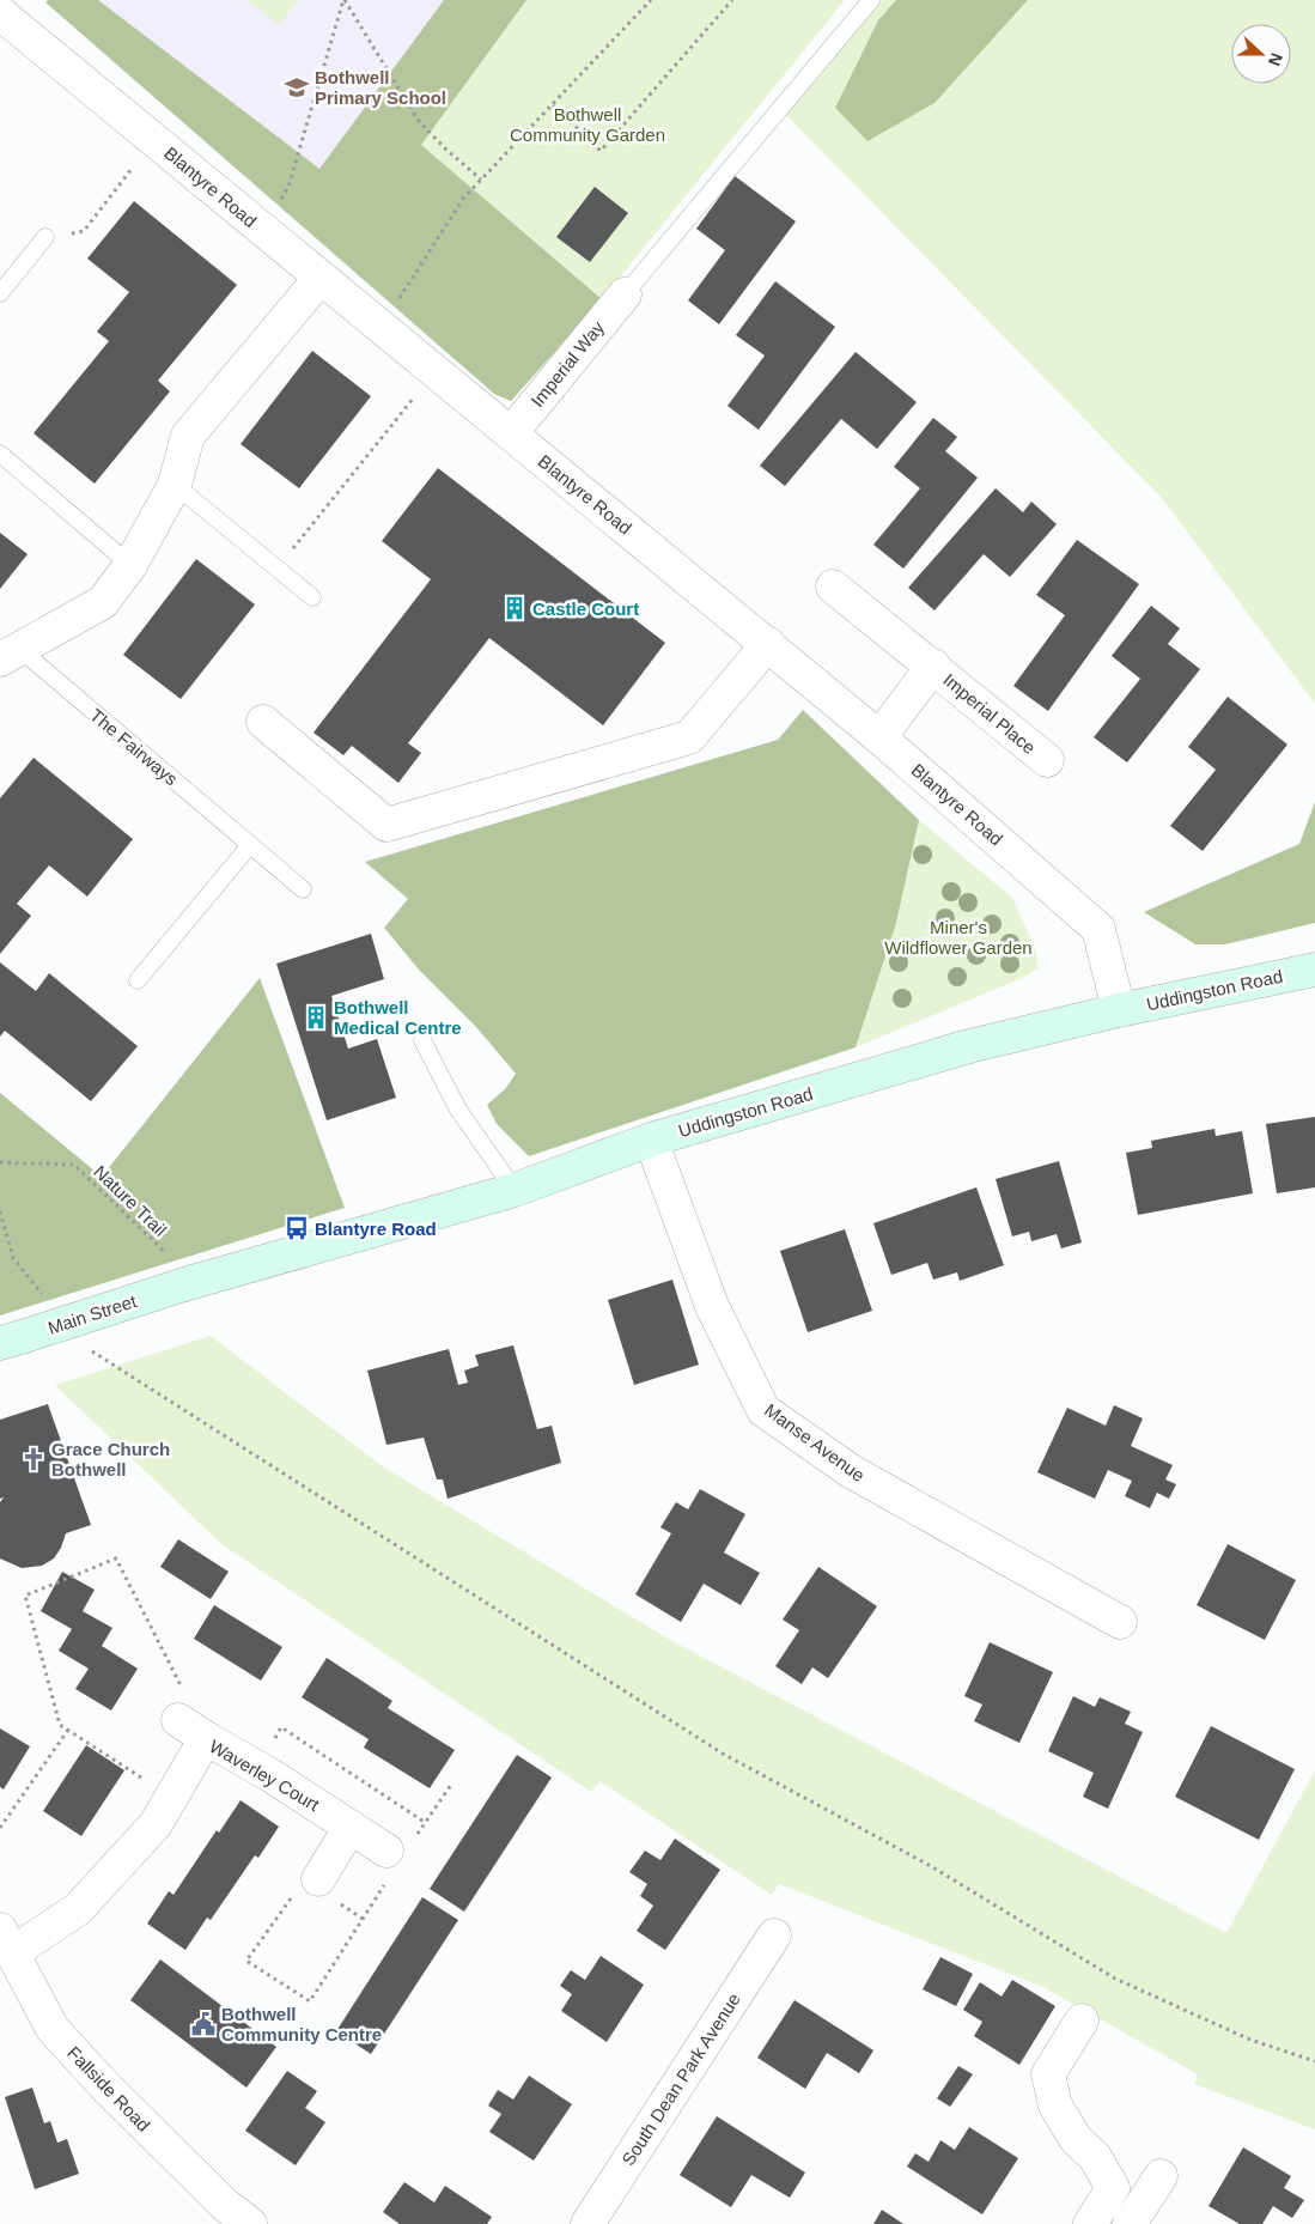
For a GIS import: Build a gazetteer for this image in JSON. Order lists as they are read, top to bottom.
{
  "streets": {
    "main road": ["Uddingston Road", "Main Street"],
    "street": [
      "Blantyre Road",
      "Imperial Way",
      "Imperial Place",
      "The Fairways",
      "Manse Avenue",
      "Waverley Court",
      "South Dean Park Avenue",
      "Fallside Road"
    ],
    "path": ["Nature Trail"]
  },
  "crossings": [
    ["Blantyre Road", "Imperial Way"],
    ["Blantyre Road", "Imperial Place"],
    ["Blantyre Road", "The Fairways"],
    ["Blantyre Road", "Uddingston Road"],
    ["Uddingston Road", "Nature Trail"],
    ["Uddingston Road", "Main Street"],
    ["Uddingston Road", "Manse Avenue"],
    ["Nature Trail", "Main Street"],
    ["Waverley Court", "Fallside Road"]
  ],
  "parks": ["Bothwell Community Garden", "Miner's Wildflower Garden"],
  "places": {
    "school or university": ["Bothwell Primary School"],
    "building": ["Castle Court", "Bothwell Medical Centre"],
    "bus stop": ["Blantyre Road"],
    "church": ["Grace Church Bothwell"],
    "public building": ["Bothwell Community Centre"]
  },
  "north": "right"
}
